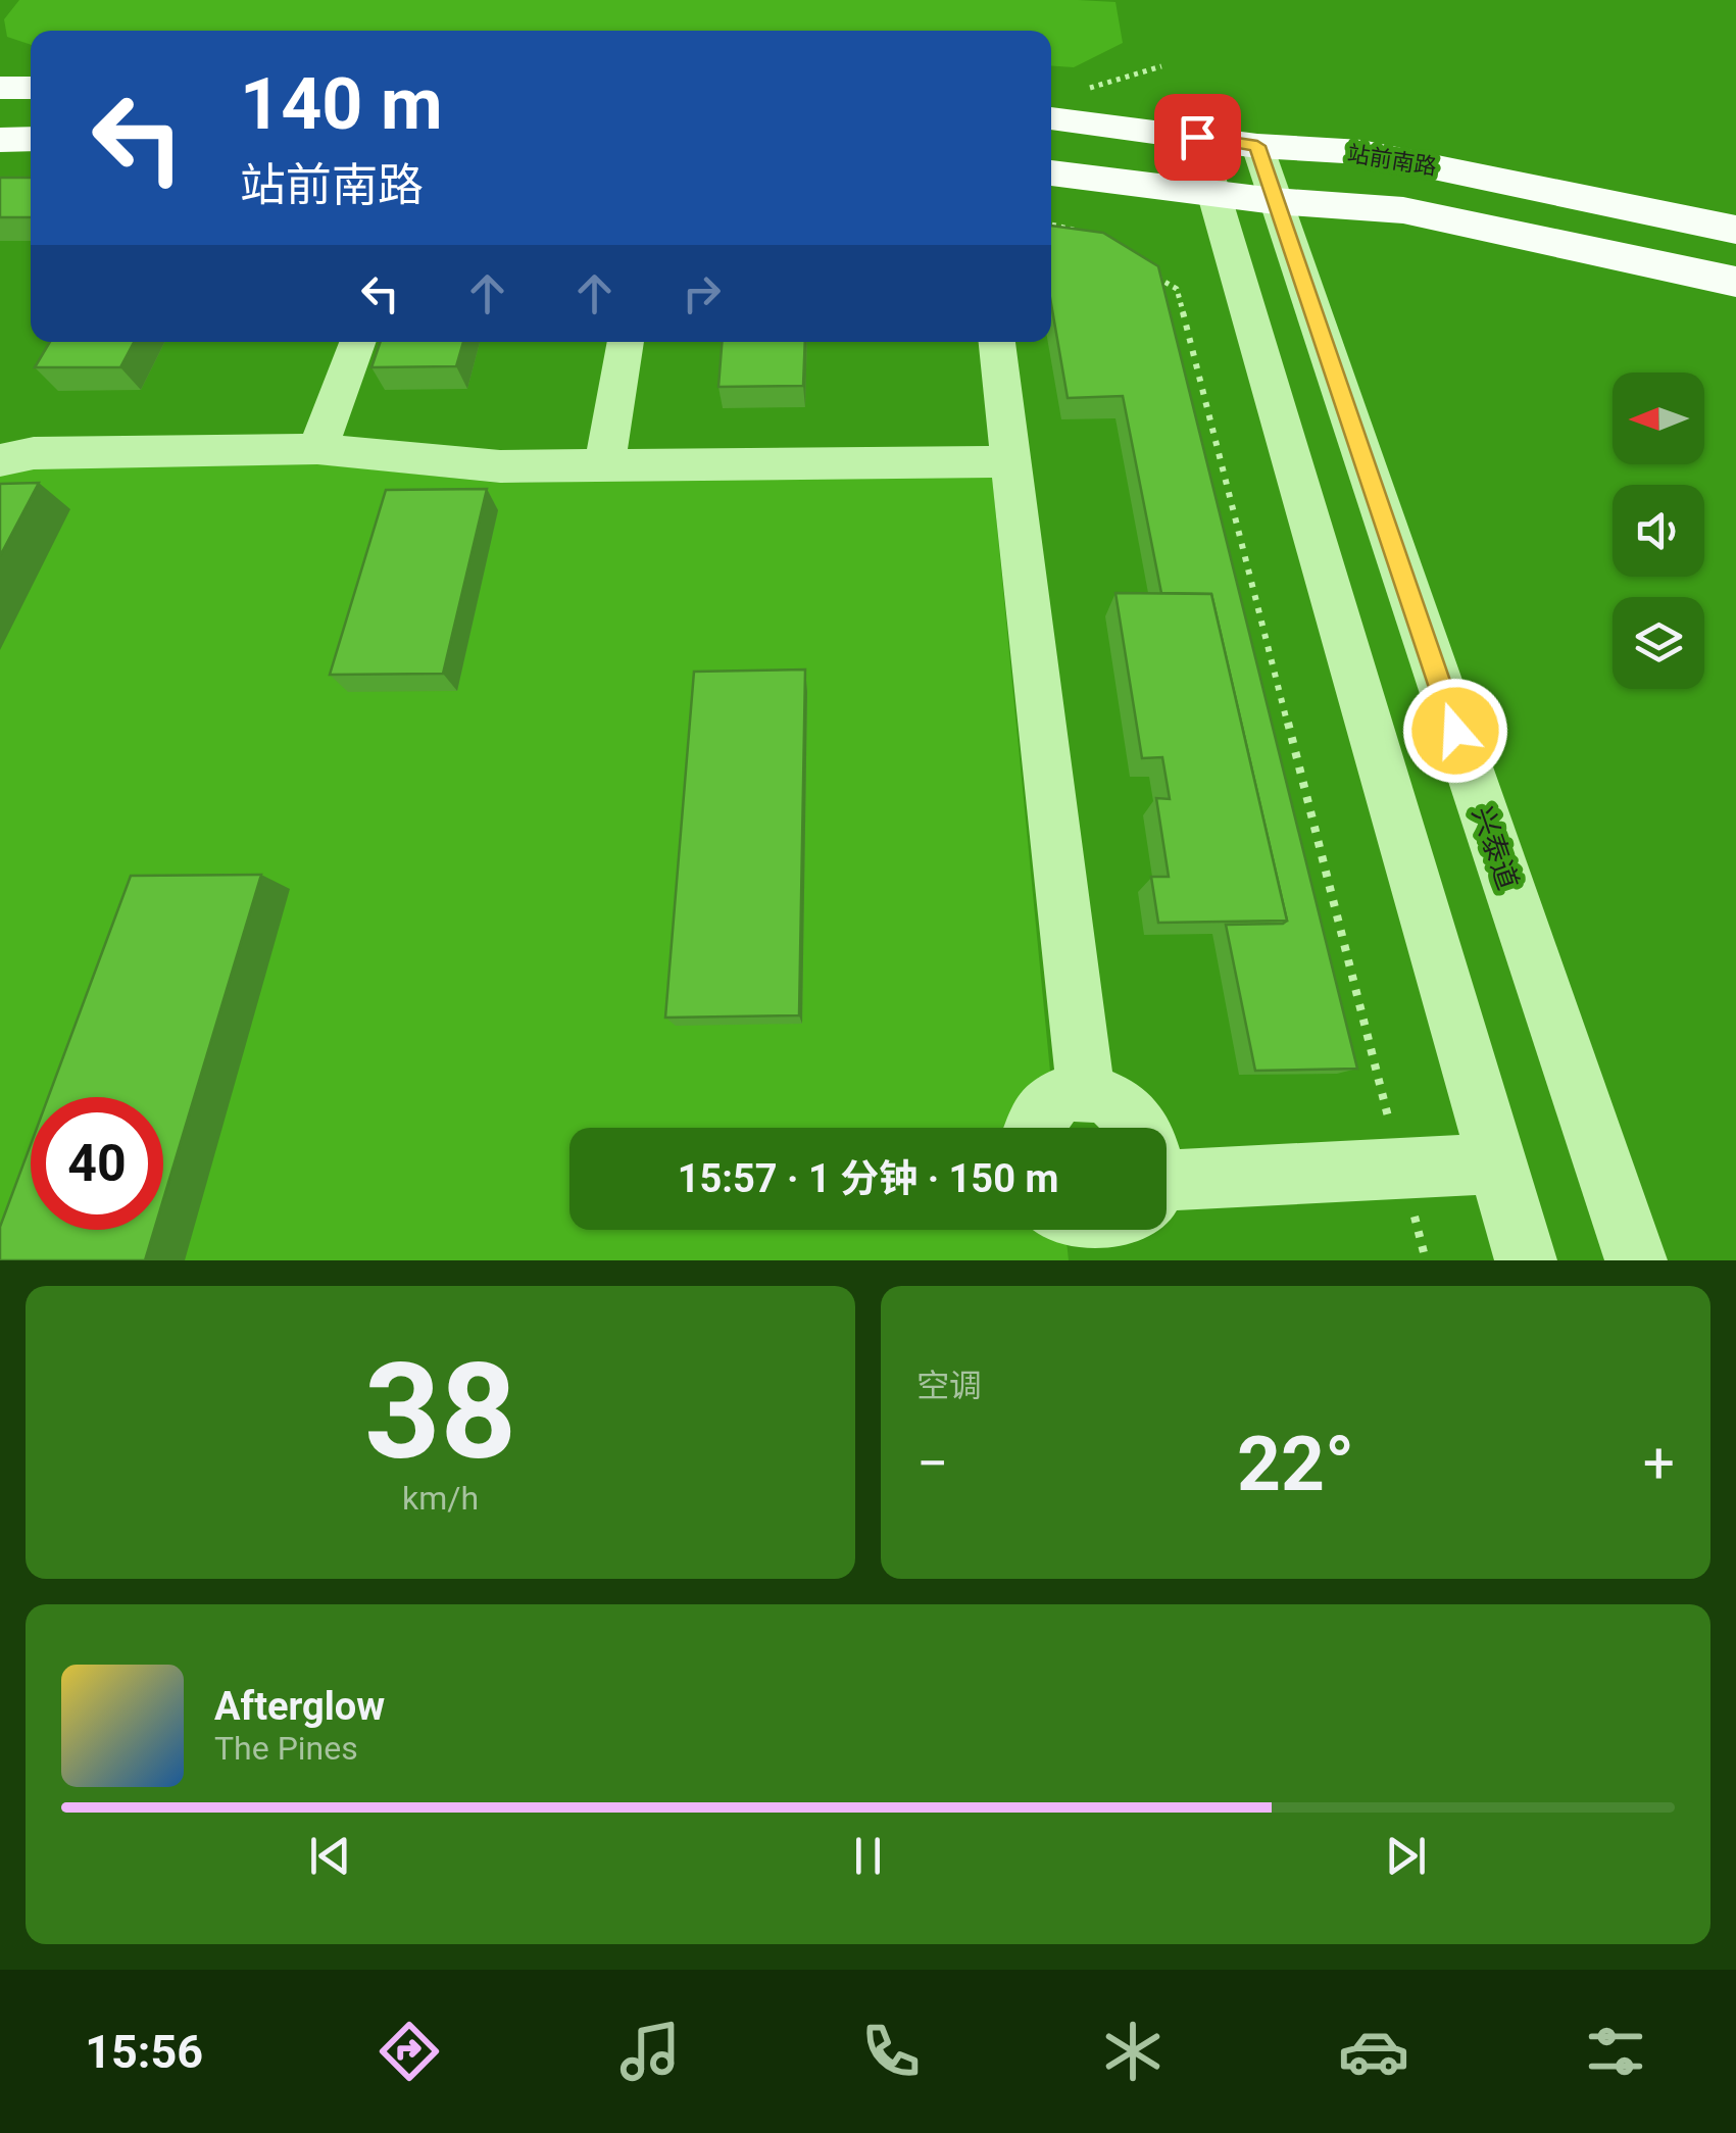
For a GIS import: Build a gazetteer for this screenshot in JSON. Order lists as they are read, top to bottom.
{
  "streets": {
    "main road": ["站前南路"],
    "street": ["兴泰道"]
  },
  "crossings": [
    ["站前南路", "兴泰道"]
  ],
  "north": "left",
  "page": {
    "turn": ["140 m", "站前南路"],
    "limit": "40",
    "trip": "15:57 · 1 分钟 · 150 m",
    "tile": [
      ["38", "km/h"],
      "空调"
    ],
    "heat": ["−", "22°", "+"],
    "song": ["Afterglow", "The Pines"],
    "tabs": "15:56"
  }
}
